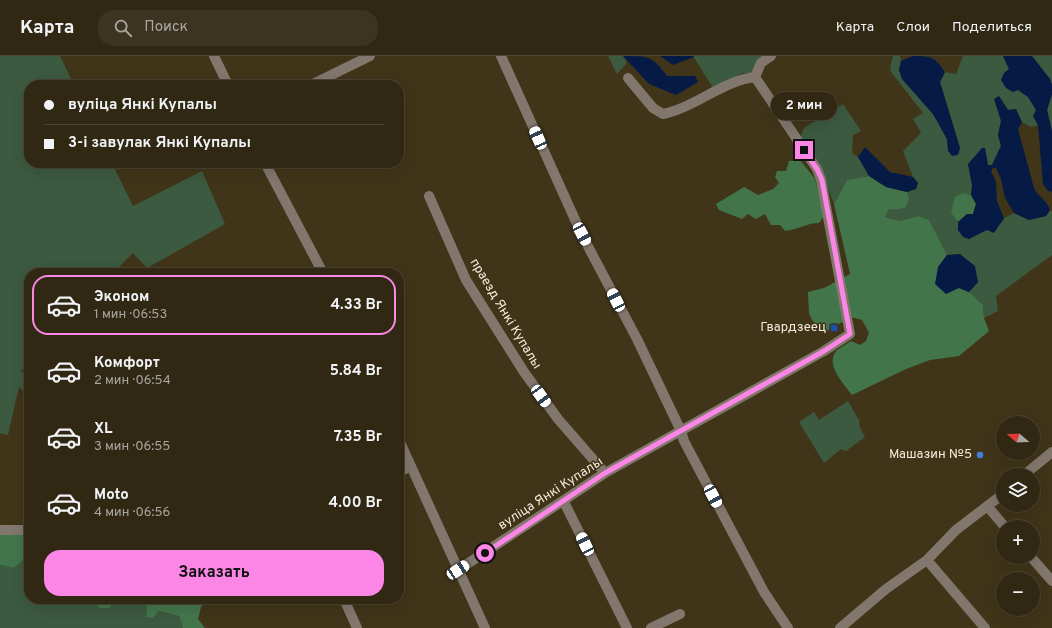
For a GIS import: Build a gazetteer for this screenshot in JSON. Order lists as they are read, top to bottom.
{
  "streets": {
    "street": ["праезд Янкі Купалы", "вуліца Янкі Купалы"]
  },
  "crossings": [
    ["праезд Янкі Купалы", "вуліца Янкі Купалы"]
  ],
  "places": {
    "transit": ["Гвардзеец"],
    "other": ["Машазин №5"]
  },
  "north": "left",
  "page": {
    "header": "Карта",
    "search": "Поиск",
    "nav": ["Карта", "Слои", "Поделиться"],
    "banner": ["вуліца Янкі Купалы", "3-і завулак Янкі Купалы"],
    "bubble": "2 мин",
    "list": [
      {
        "name": "Эконом",
        "note": "1 мин · 06:53",
        "value": "4.33 Br"
      },
      {
        "name": "Комфорт",
        "note": "2 мин · 06:54",
        "value": "5.84 Br"
      },
      {
        "name": "XL",
        "note": "3 мин · 06:55",
        "value": "7.35 Br"
      },
      {
        "name": "Moto",
        "note": "4 мин · 06:56",
        "value": "4.00 Br"
      }
    ],
    "map_buttons": ["+", "−"],
    "buttons": "Заказать"
  }
}
